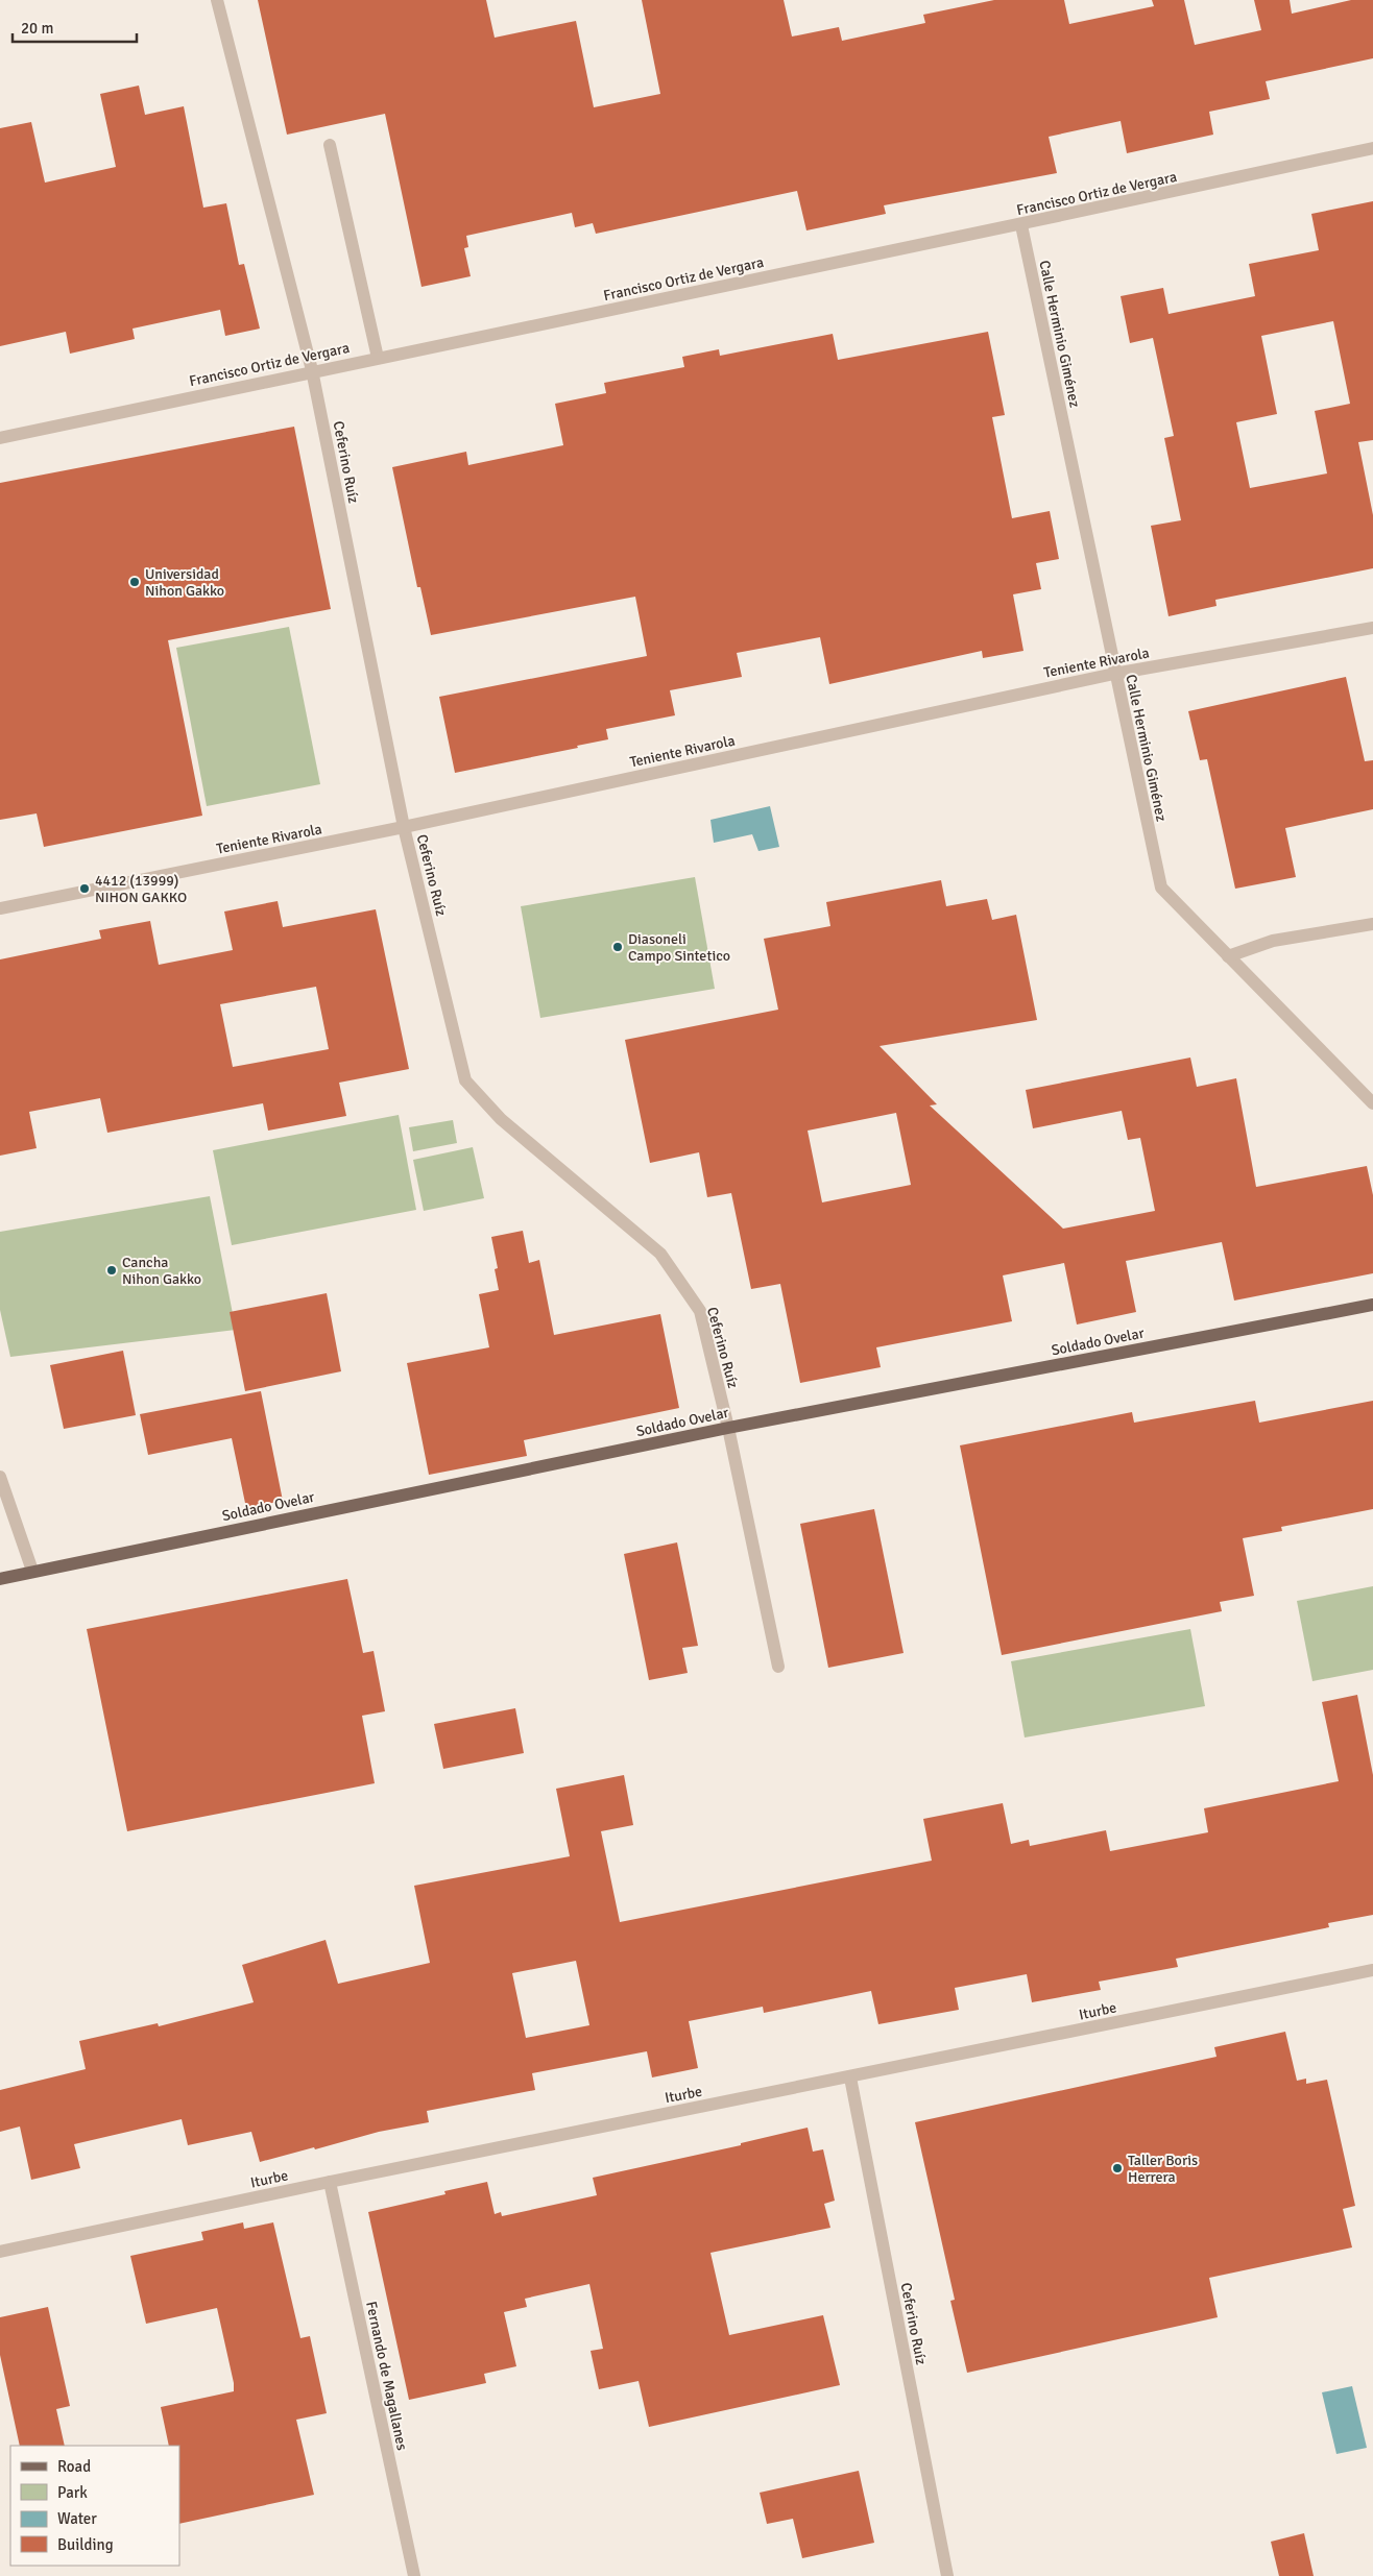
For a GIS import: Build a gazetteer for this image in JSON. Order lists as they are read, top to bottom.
{
  "streets": {
    "main road": ["Soldado Ovelar"],
    "street": [
      "Francisco Ortiz de Vergara",
      "Calle Herminio Giménez",
      "Ceferino Ruíz",
      "Teniente Rivarola",
      "Iturbe",
      "Fernando de Magallanes"
    ]
  },
  "crossings": [
    ["Francisco Ortiz de Vergara", "Calle Herminio Giménez"],
    ["Francisco Ortiz de Vergara", "Ceferino Ruíz"],
    ["Calle Herminio Giménez", "Teniente Rivarola"],
    ["Ceferino Ruíz", "Teniente Rivarola"],
    ["Ceferino Ruíz", "Soldado Ovelar"],
    ["Ceferino Ruíz", "Iturbe"],
    ["Iturbe", "Fernando de Magallanes"]
  ],
  "places": [
    "Universidad Nihon Gakko",
    "4412 (13999) NIHON GAKKO",
    "Diasoneli Campo Sintetico",
    "Cancha Nihon Gakko",
    "Taller Boris Herrera"
  ],
  "legend": [
    "Road",
    "Park",
    "Water",
    "Building"
  ],
  "scale_bar": "20 m"
}
